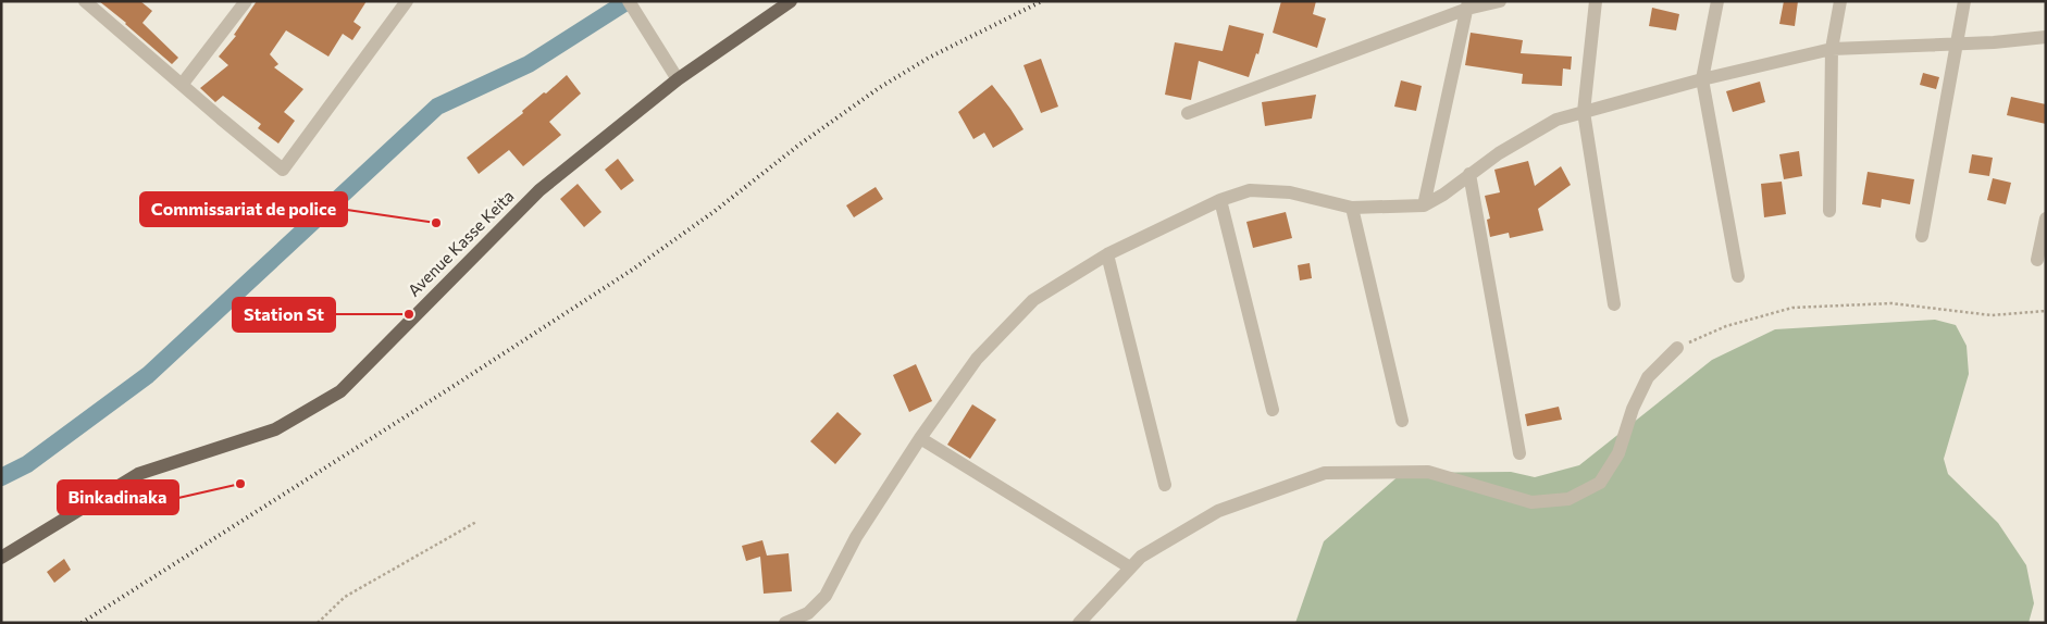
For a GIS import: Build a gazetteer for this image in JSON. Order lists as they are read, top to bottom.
{
  "streets": {
    "main road": ["Avenue Kasse Keita"]
  },
  "places": ["Commissariat de police", "Station St", "Binkadinaka"]
}
